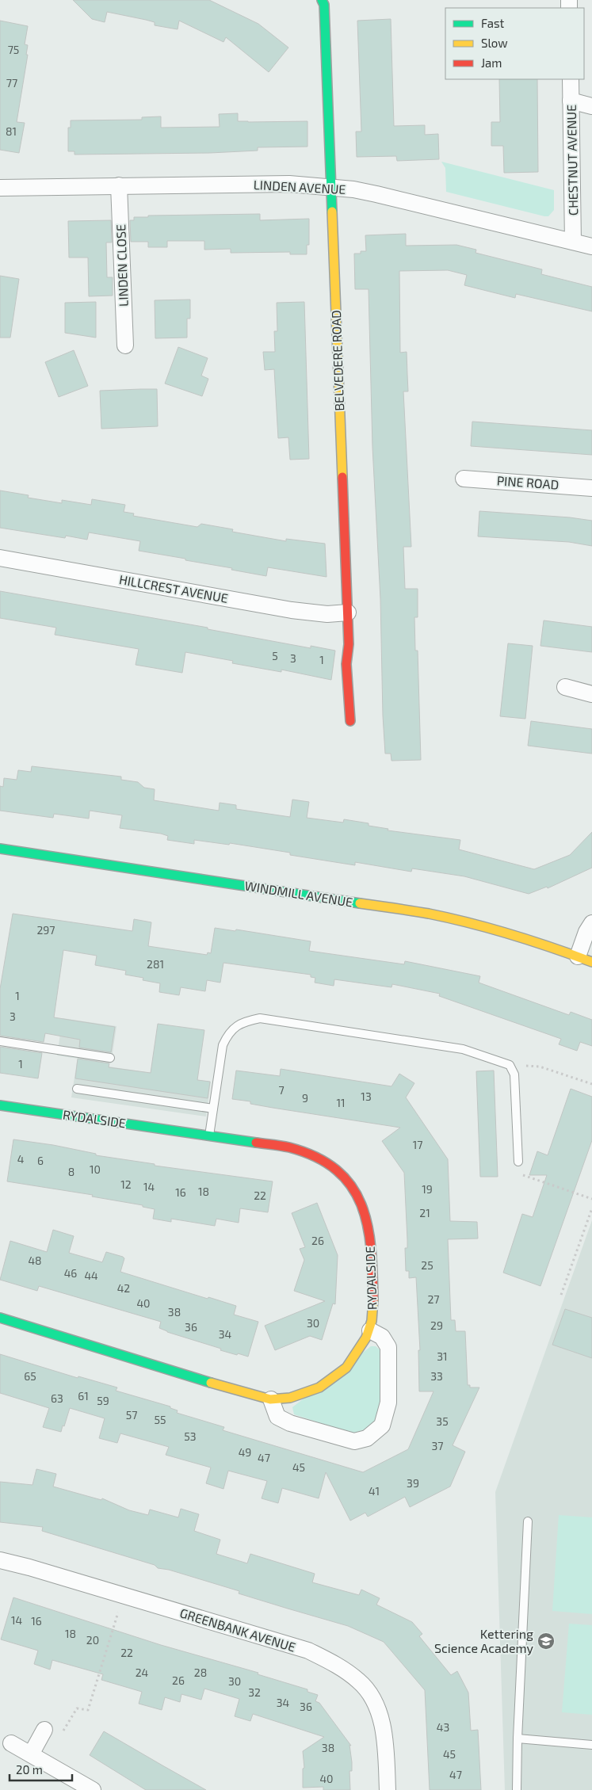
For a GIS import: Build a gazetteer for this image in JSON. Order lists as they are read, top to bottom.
{
  "streets": {
    "street": [
      "CHESTNUT AVENUE",
      "LINDEN AVENUE",
      "LINDEN CLOSE",
      "BELVEDERE ROAD",
      "PINE ROAD",
      "HILLCREST AVENUE",
      "WINDMILL AVENUE",
      "RYDALSIDE",
      "GREENBANK AVENUE"
    ]
  },
  "crossings": [
    ["CHESTNUT AVENUE", "LINDEN AVENUE"],
    ["LINDEN AVENUE", "LINDEN CLOSE"],
    ["LINDEN AVENUE", "BELVEDERE ROAD"],
    ["BELVEDERE ROAD", "HILLCREST AVENUE"]
  ],
  "places": {
    "school or university": ["Kettering Science Academy"]
  },
  "house_numbers": [
    "75",
    "77",
    "81",
    "5",
    "3",
    "1",
    "297",
    "281",
    "1",
    "3",
    "1",
    "7",
    "13",
    "9",
    "11",
    "17",
    "4",
    "6",
    "10",
    "8",
    "12",
    "14",
    "19",
    "18",
    "16",
    "22",
    "21",
    "26",
    "48",
    "25",
    "46",
    "44",
    "42",
    "27",
    "40",
    "38",
    "30",
    "29",
    "36",
    "34",
    "31",
    "65",
    "33",
    "61",
    "63",
    "59",
    "57",
    "55",
    "35",
    "53",
    "37",
    "49",
    "47",
    "45",
    "39",
    "41",
    "14",
    "16",
    "18",
    "20",
    "22",
    "24",
    "28",
    "26",
    "30",
    "32",
    "34",
    "36",
    "43",
    "38",
    "45",
    "47",
    "40"
  ],
  "legend": ["Fast", "Slow", "Jam"],
  "scale_bar": "20 m"
}
